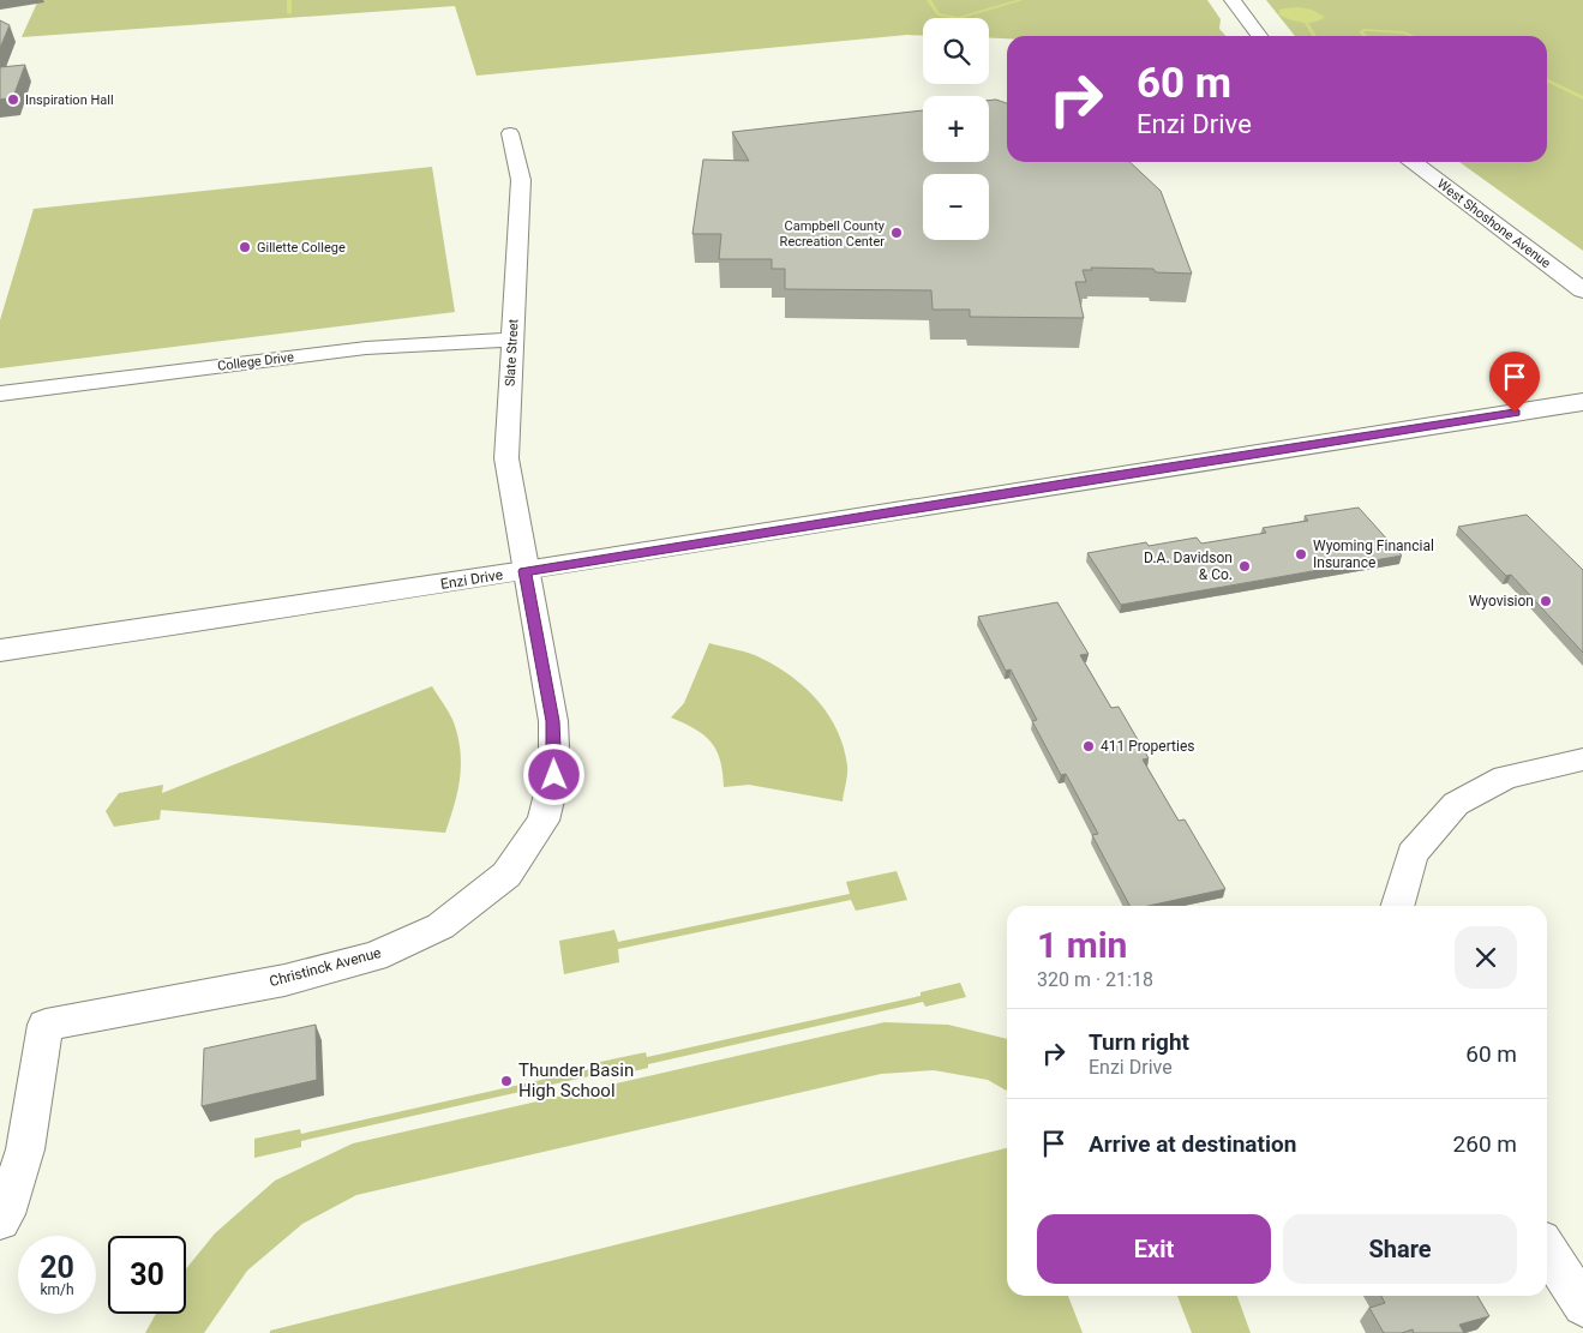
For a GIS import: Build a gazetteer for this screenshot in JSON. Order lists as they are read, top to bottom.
{
  "streets": {
    "main road": ["West Shoshone Avenue", "Enzi Drive"],
    "street": ["Slate Street", "College Drive", "Christinck Avenue"]
  },
  "crossings": [
    ["Slate Street", "College Drive"],
    ["Slate Street", "Enzi Drive"],
    ["Slate Street", "Christinck Avenue"],
    ["Enzi Drive", "Christinck Avenue"]
  ],
  "places": [
    "Inspiration Hall",
    "Campbell County Recreation Center",
    "Gillette College",
    "Wyoming Financial Insurance",
    "D.A. Davidson & Co.",
    "Wyovision",
    "411 Properties",
    "Thunder Basin High School"
  ],
  "page": {
    "map_buttons": ["+", "−"],
    "turn": ["60 m", "Enzi Drive"],
    "heading": ["1 min", "320 m · 21:18"],
    "list": [
      {
        "name": "Turn right",
        "note": "Enzi Drive",
        "value": "60 m"
      },
      {
        "name": "Arrive at destination",
        "value": "260 m"
      }
    ],
    "buttons": ["Exit", "Share"],
    "speed": "20 km/h",
    "limit": "30"
  }
}
